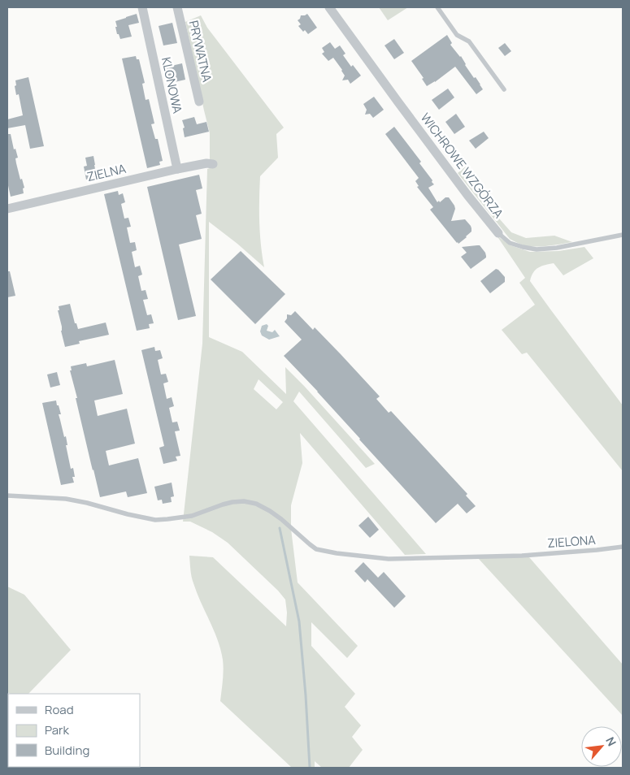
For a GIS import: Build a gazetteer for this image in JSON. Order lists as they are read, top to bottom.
{
  "streets": {
    "street": [
      "PRYWATNA",
      "KLONOWA",
      "WICHROWE WZGÓRZA",
      "ZIELNA"
    ],
    "lane": ["ZIELONA"]
  },
  "crossings": [
    ["KLONOWA", "ZIELNA"]
  ],
  "legend": ["Road", "Park", "Building"],
  "north": "top right"
}
